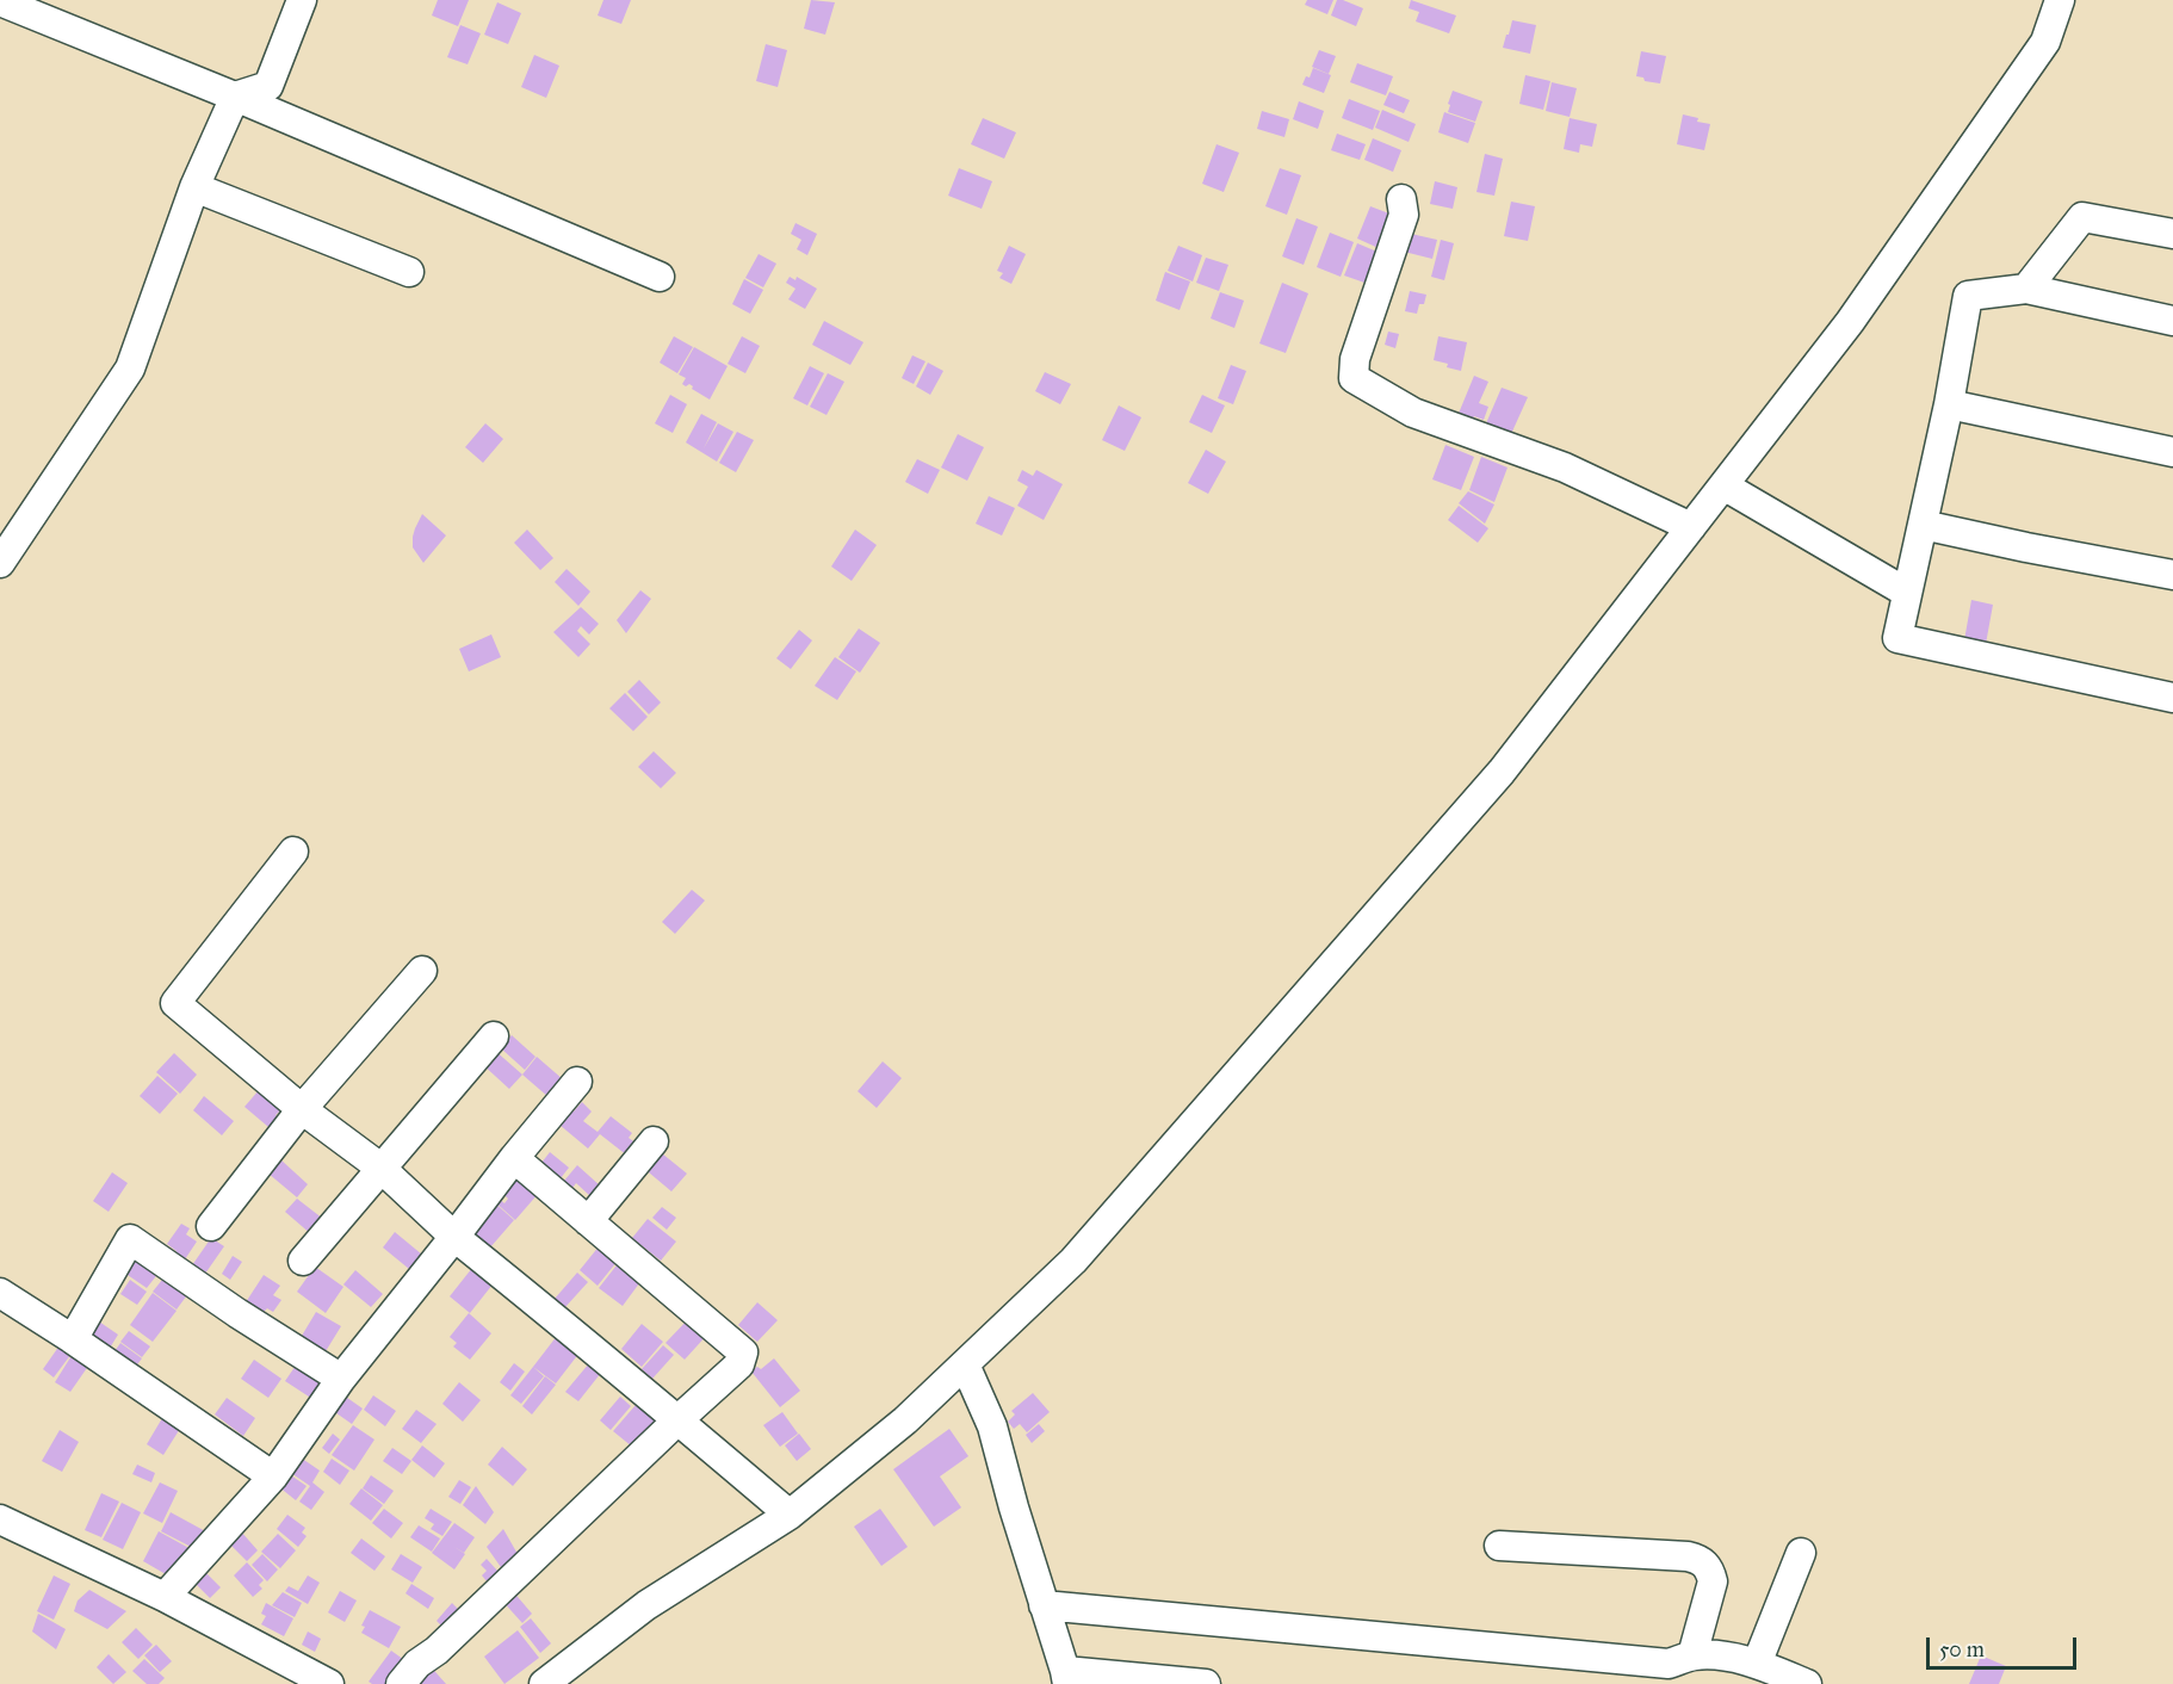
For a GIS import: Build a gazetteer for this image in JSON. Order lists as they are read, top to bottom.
{
  "scale_bar": "50 m"
}
